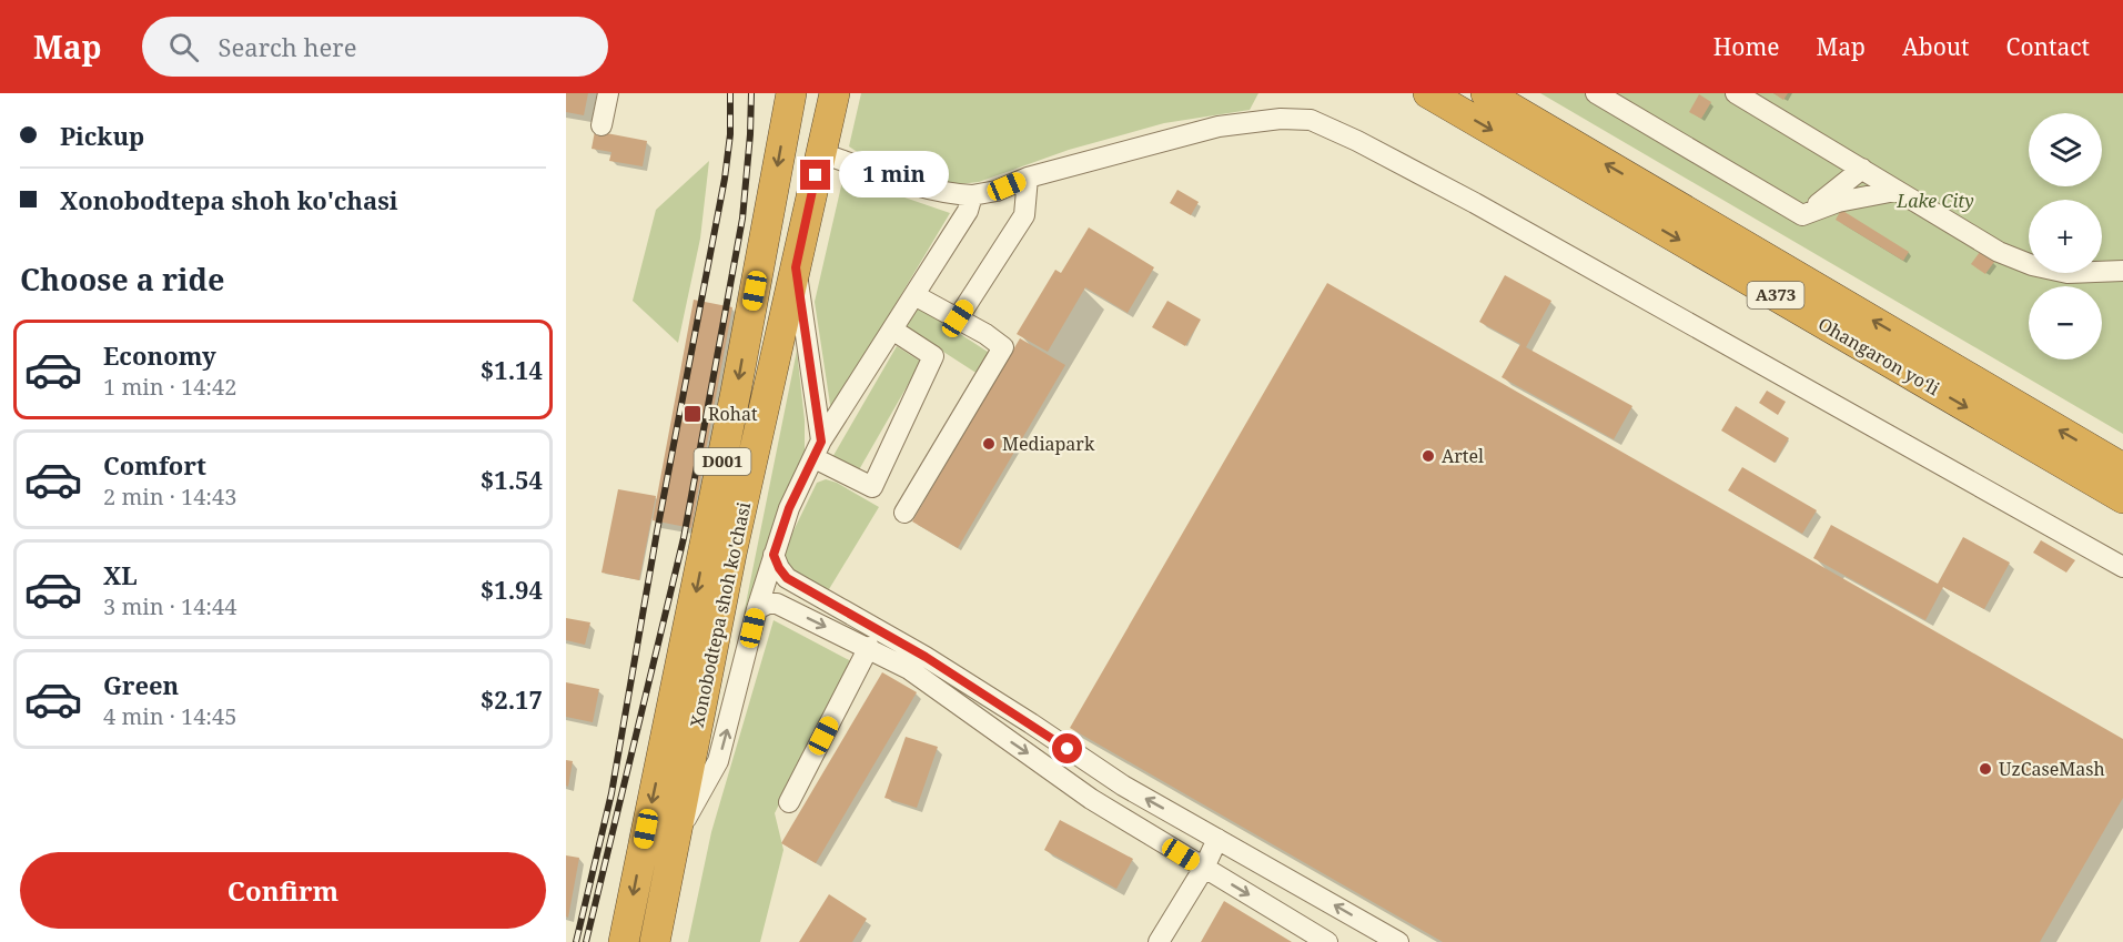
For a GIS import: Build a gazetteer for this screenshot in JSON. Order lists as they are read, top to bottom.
{
  "streets": {
    "highway": [
      "A373",
      "Ohangaron yoʻli",
      "D001",
      "Xonobodtepa shoh ko'chasi"
    ]
  },
  "parks": ["Lake City"],
  "places": {
    "transit": ["Rohat"],
    "other": ["Mediapark", "Artel", "UzCaseMash"]
  },
  "page": {
    "header": "Map",
    "search": "Search here",
    "nav": [
      "Home",
      "Map",
      "About",
      "Contact"
    ],
    "banner": ["Pickup", "Xonobodtepa shoh ko'chasi"],
    "map_buttons": ["+", "−"],
    "bubble": "1 min",
    "heading": "Choose a ride",
    "list": [
      {
        "name": "Economy",
        "note": "1 min · 14:42",
        "value": "$1.14"
      },
      {
        "name": "Comfort",
        "note": "2 min · 14:43",
        "value": "$1.54"
      },
      {
        "name": "XL",
        "note": "3 min · 14:44",
        "value": "$1.94"
      },
      {
        "name": "Green",
        "note": "4 min · 14:45",
        "value": "$2.17"
      }
    ],
    "buttons": "Confirm"
  }
}
